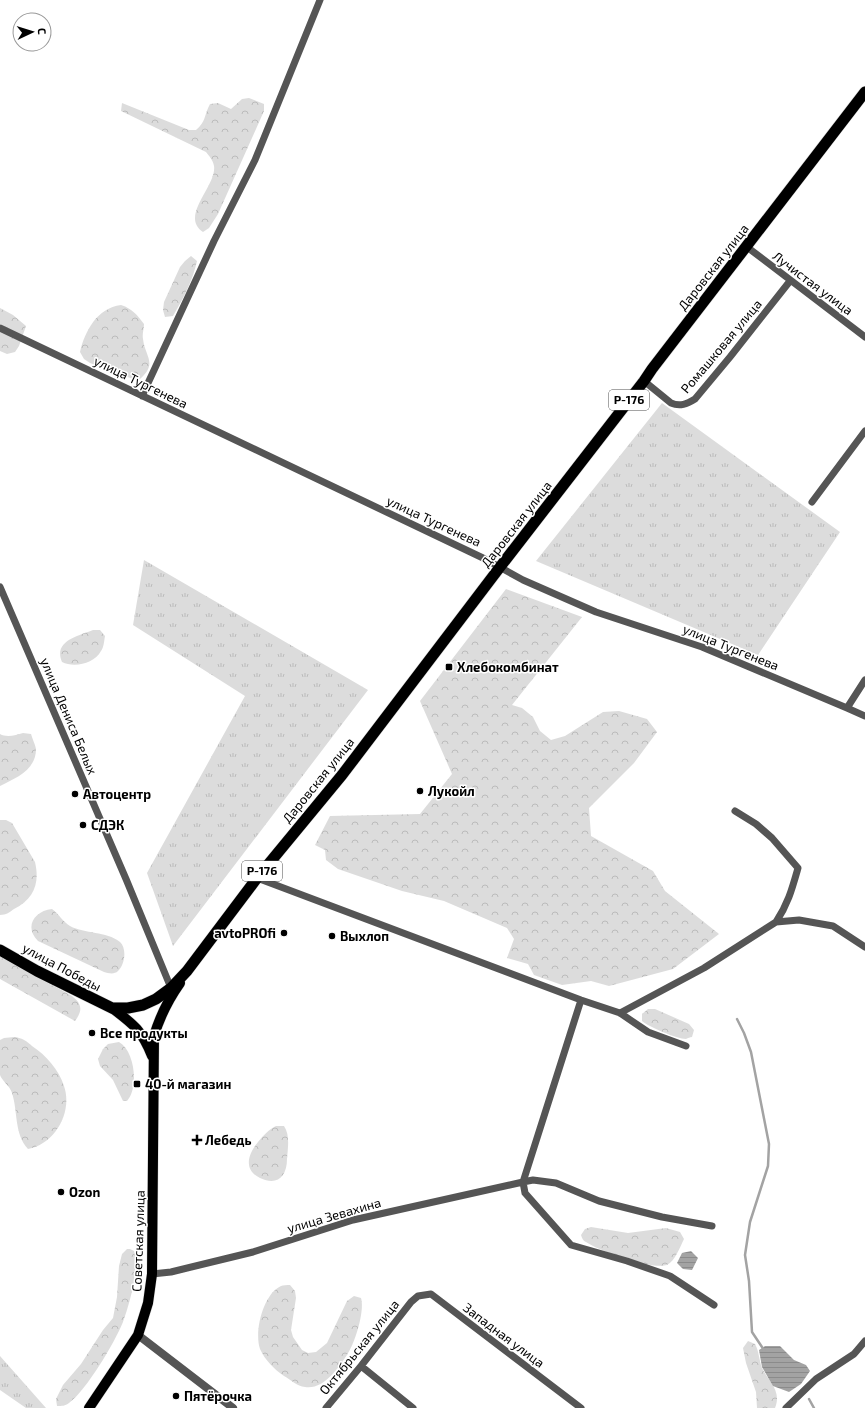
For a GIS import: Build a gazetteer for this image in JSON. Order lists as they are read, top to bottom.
{
  "streets": {
    "highway": ["Даровская улица", "Р-176", "улица Победы"],
    "main road": ["Советская улица"],
    "street": [
      "Лучистая улица",
      "Ромашковая улица",
      "улица Тургенева",
      "улица Дениса Белых",
      "улица Зевахина",
      "Западная улица",
      "Октябрьская улица"
    ]
  },
  "crossings": [
    ["Даровская улица", "Лучистая улица"],
    ["Даровская улица", "Ромашковая улица"],
    ["Даровская улица", "улица Тургенева"],
    ["Даровская улица", "улица Дениса Белых"],
    ["Даровская улица", "улица Победы"],
    ["Даровская улица", "Советская улица"],
    ["Лучистая улица", "Ромашковая улица"],
    ["улица Победы", "Советская улица"],
    ["улица Зевахина", "Советская улица"],
    ["Западная улица", "Октябрьская улица"]
  ],
  "places": {
    "transit": ["Хлебокомбинат", "40-й магазин"],
    "other": [
      "Лукойл",
      "Автоцентр",
      "СДЭК",
      "avtoPROfi",
      "Выхлоп",
      "Все продукты",
      "Ozon",
      "Пятёрочка"
    ],
    "health": ["Лебедь"]
  },
  "north": "right"
}
